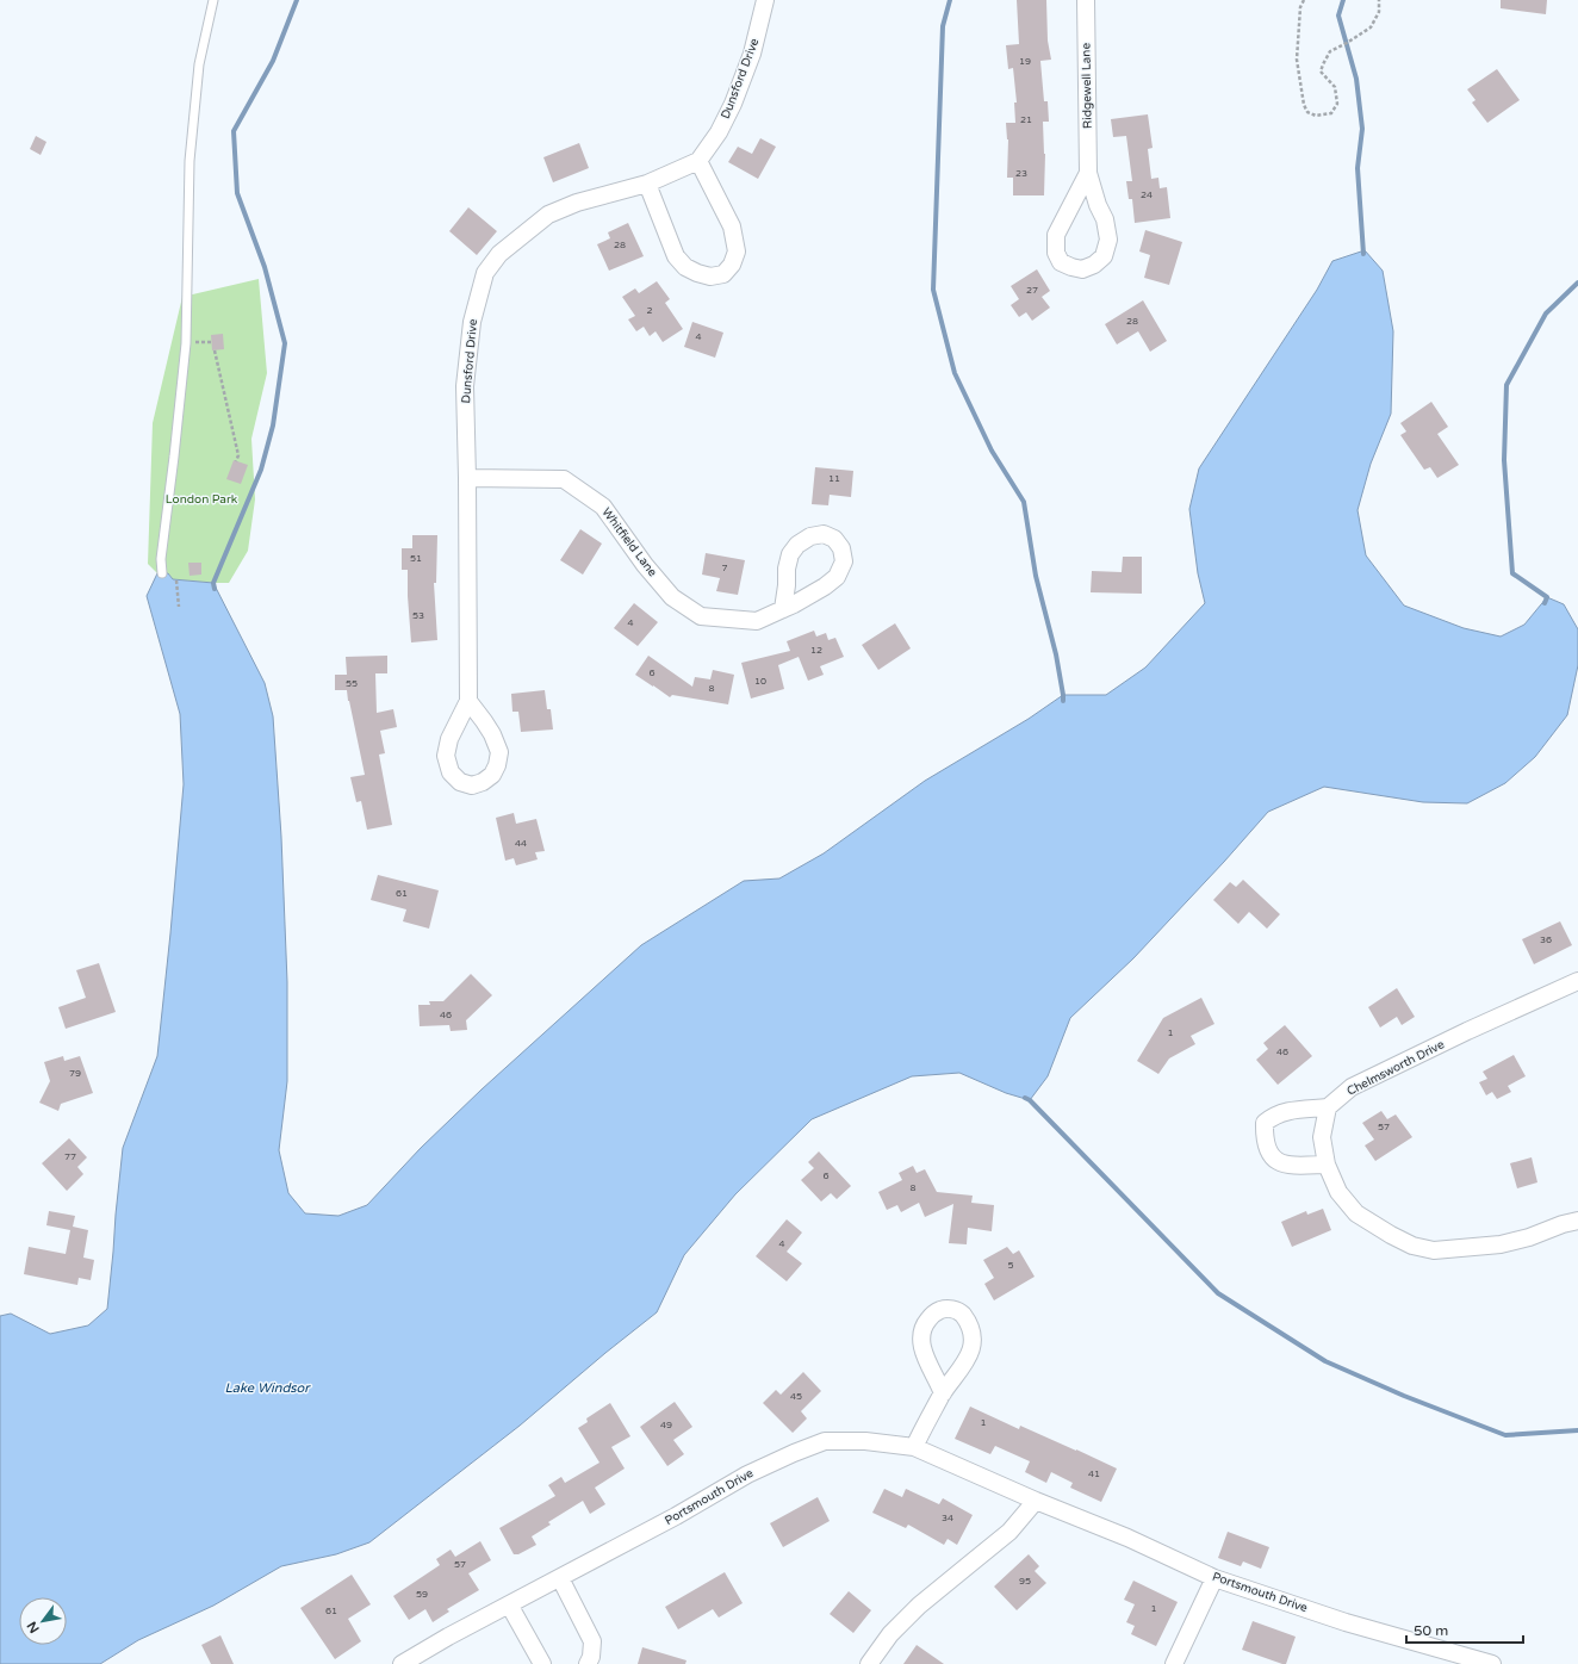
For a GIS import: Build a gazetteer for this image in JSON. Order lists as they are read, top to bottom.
{
  "streets": {
    "street": [
      "Dunsford Drive",
      "Ridgewell Lane",
      "Whitfield Lane",
      "Chelmsworth Drive",
      "Portsmouth Drive"
    ]
  },
  "crossings": [
    ["Dunsford Drive", "Whitfield Lane"]
  ],
  "water": ["Lake Windsor"],
  "parks": ["London Park"],
  "house_numbers": [
    "19",
    "21",
    "23",
    "24",
    "28",
    "27",
    "2",
    "28",
    "4",
    "11",
    "51",
    "7",
    "53",
    "4",
    "12",
    "6",
    "10",
    "55",
    "8",
    "44",
    "61",
    "36",
    "46",
    "1",
    "46",
    "79",
    "57",
    "77",
    "6",
    "8",
    "4",
    "5",
    "45",
    "1",
    "49",
    "41",
    "34",
    "57",
    "95",
    "59",
    "1",
    "61"
  ],
  "scale_bar": "50 m",
  "north": "bottom left"
}
